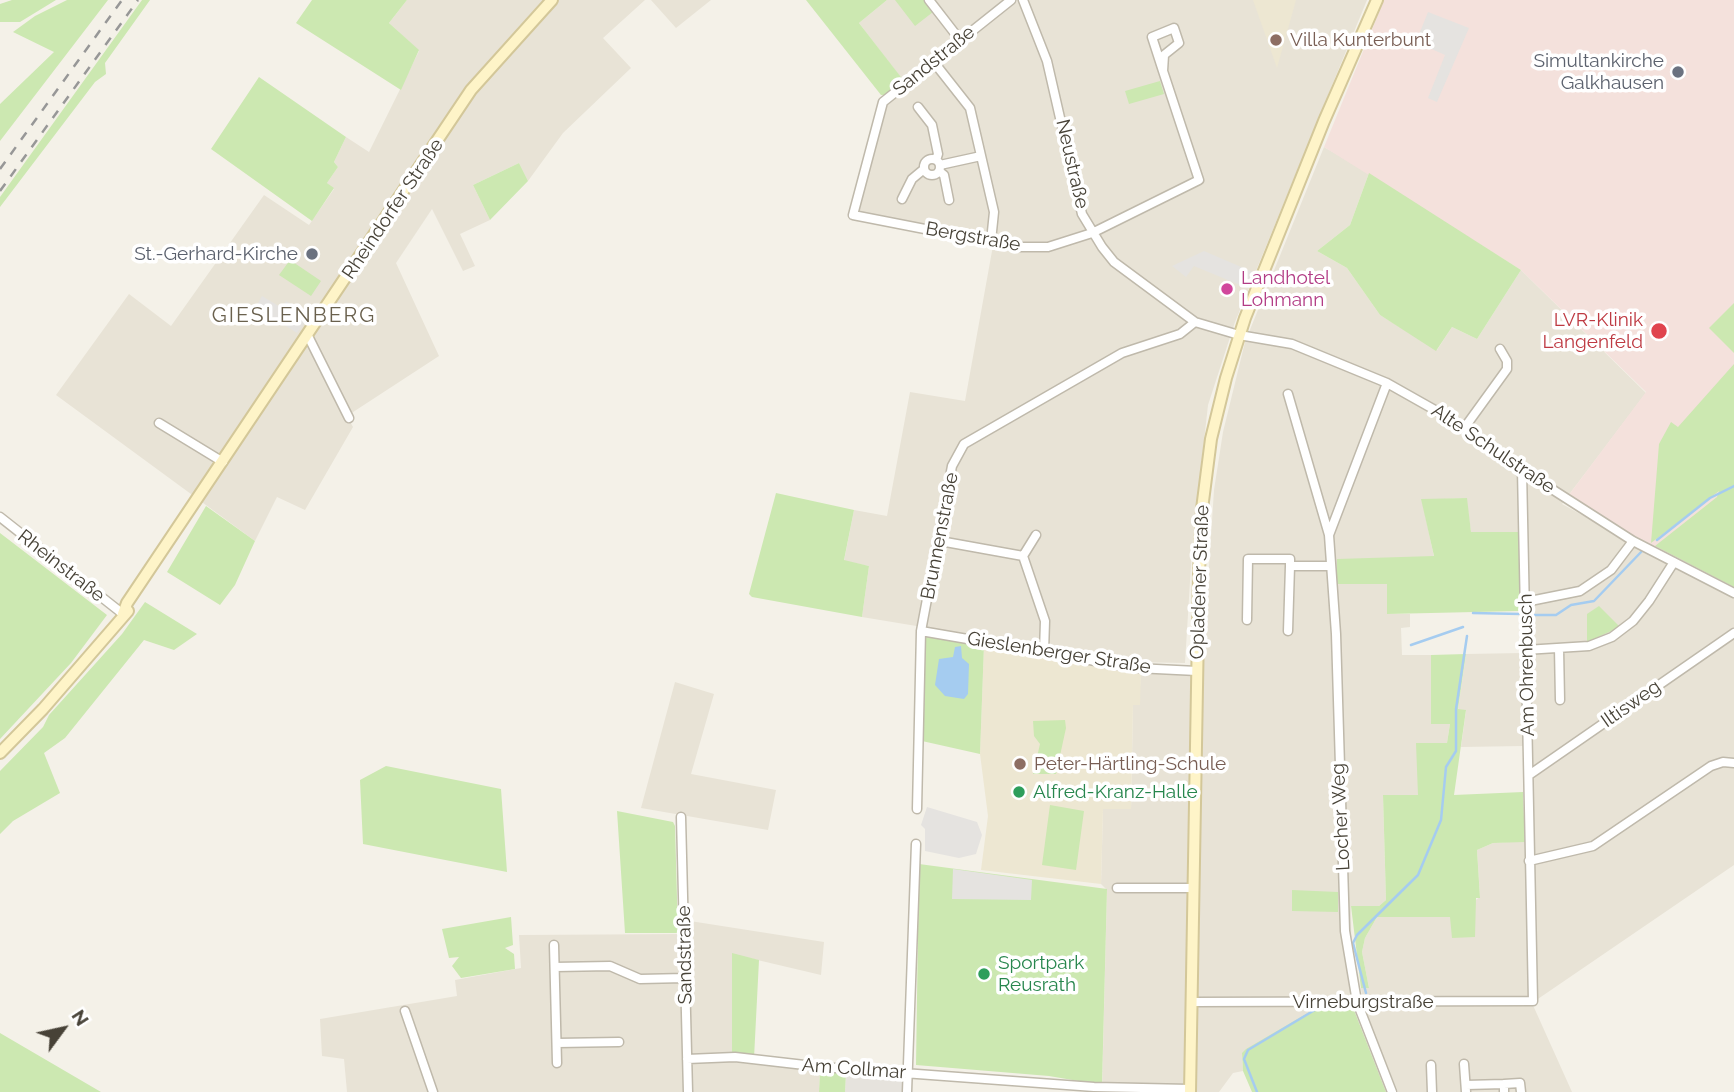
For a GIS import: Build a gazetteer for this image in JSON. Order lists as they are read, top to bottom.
{
  "streets": {
    "main road": ["Rheindorfer Straße", "Opladener Straße"],
    "street": [
      "Sandstraße",
      "Neustraße",
      "Bergstraße",
      "Alte Schulstraße",
      "Brunnenstraße",
      "Rheinstraße",
      "Gieslenberger Straße",
      "Am Ohrenbusch",
      "Iltisweg",
      "Locher Weg",
      "Virneburgstraße",
      "Am Collmar"
    ]
  },
  "crossings": [
    ["Sandstraße", "Bergstraße"],
    ["Sandstraße", "Am Collmar"],
    ["Neustraße", "Bergstraße"],
    ["Neustraße", "Alte Schulstraße"],
    ["Neustraße", "Brunnenstraße"],
    ["Neustraße", "Opladener Straße"],
    ["Rheindorfer Straße", "Rheinstraße"],
    ["Alte Schulstraße", "Opladener Straße"],
    ["Alte Schulstraße", "Am Ohrenbusch"],
    ["Alte Schulstraße", "Locher Weg"],
    ["Brunnenstraße", "Gieslenberger Straße"],
    ["Opladener Straße", "Gieslenberger Straße"],
    ["Opladener Straße", "Virneburgstraße"],
    ["Opladener Straße", "Am Collmar"],
    ["Am Ohrenbusch", "Iltisweg"],
    ["Am Ohrenbusch", "Virneburgstraße"],
    ["Locher Weg", "Virneburgstraße"]
  ],
  "districts": ["GIESLENBERG"],
  "places": [
    "Villa Kunterbunt",
    "Simultankirche Galkhausen",
    "St.-Gerhard-Kirche",
    "Landhotel Lohmann",
    "LVR-Klinik Langenfeld",
    "Peter-Härtling-Schule",
    "Alfred-Kranz-Halle",
    "Sportpark Reusrath"
  ],
  "north": "top right"
}
